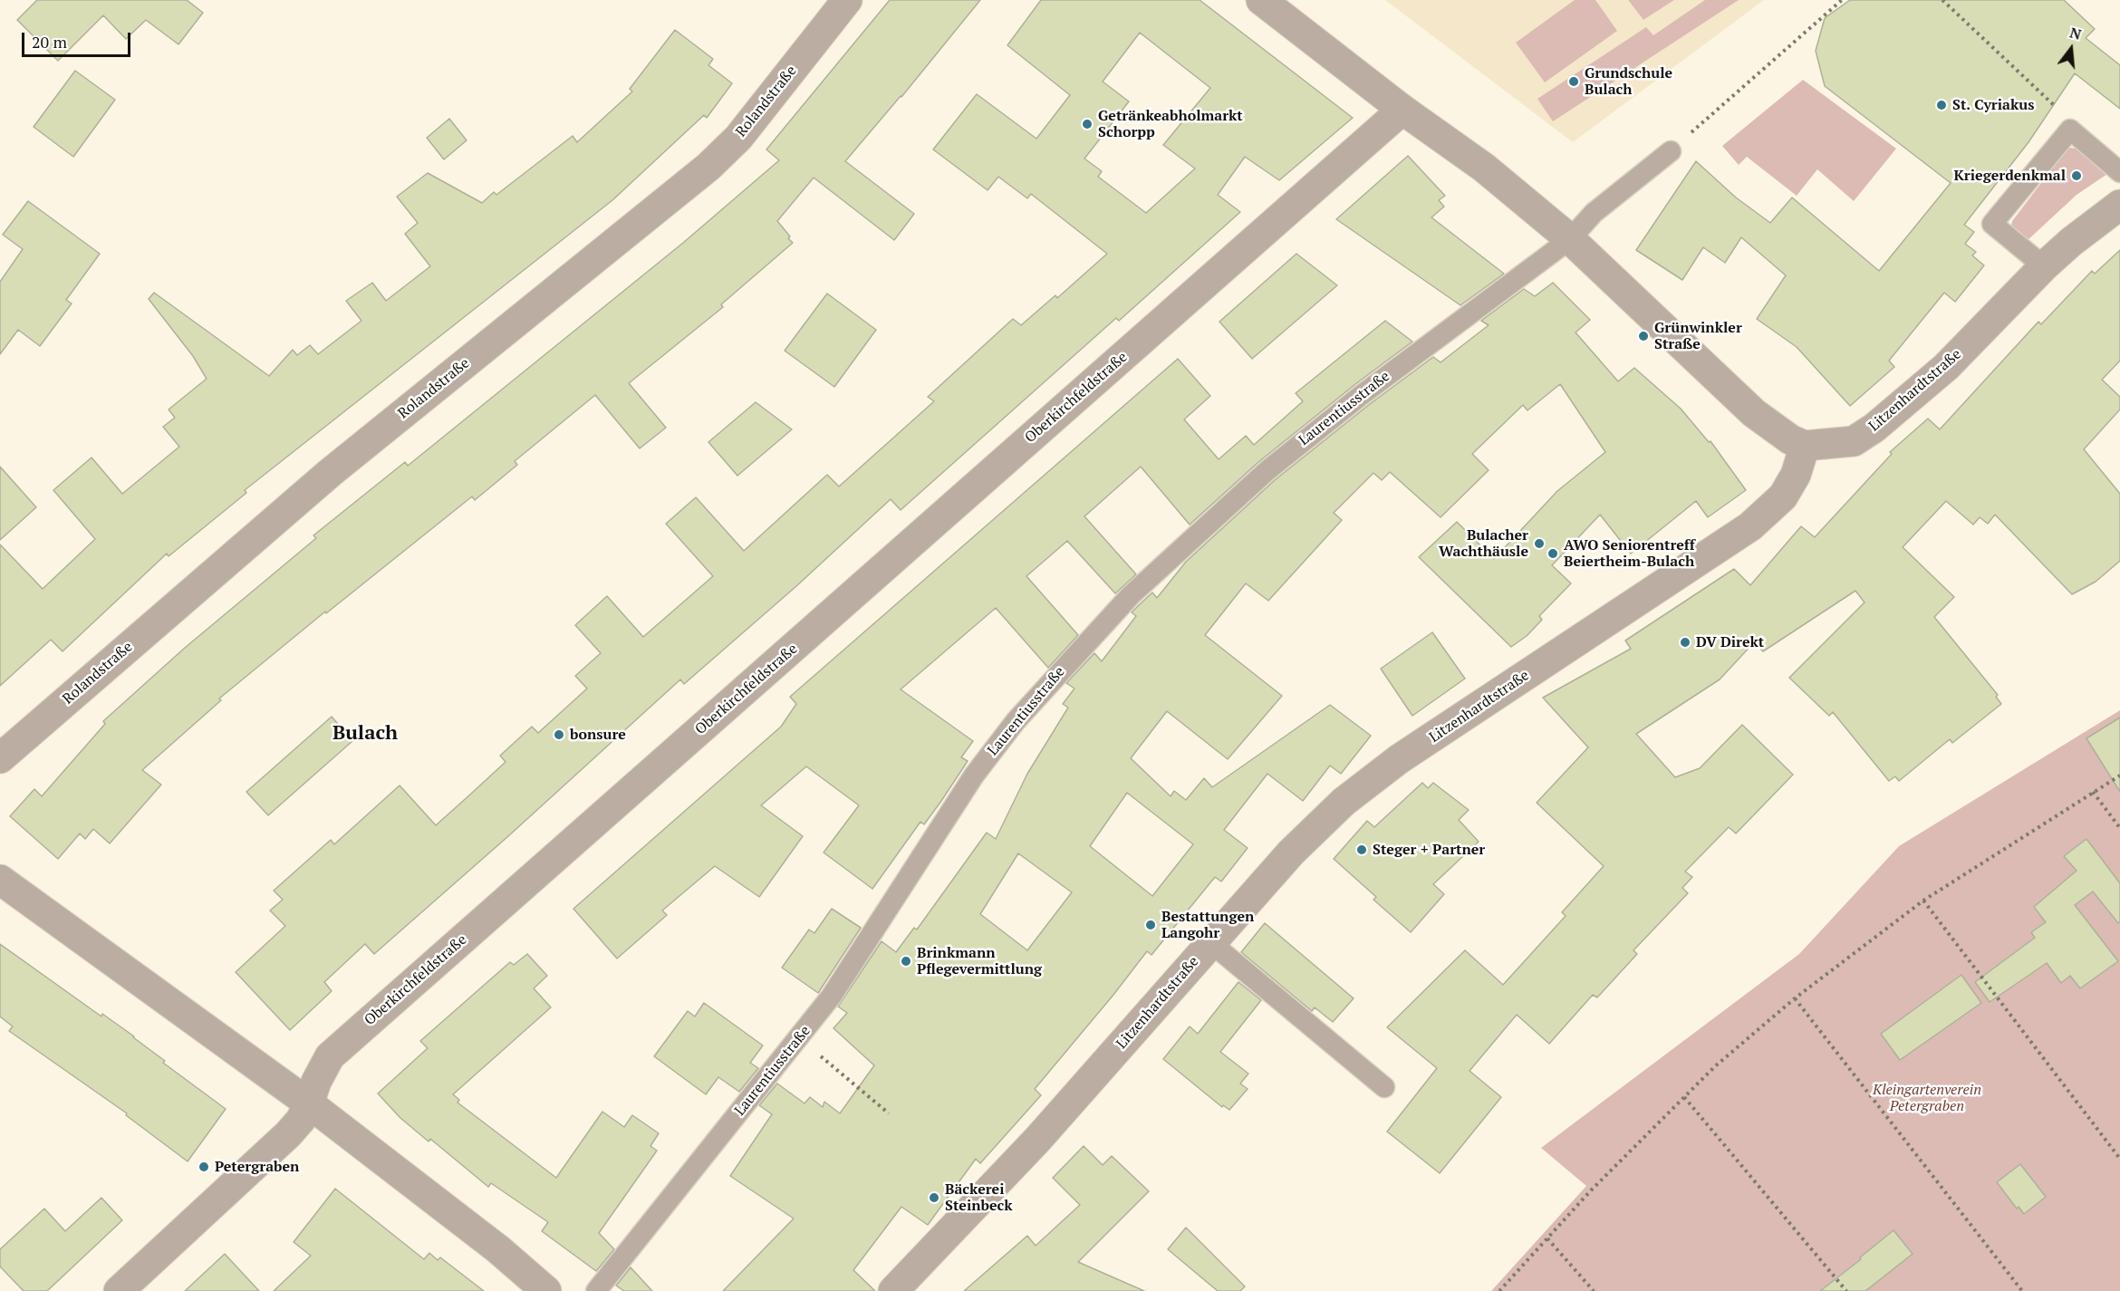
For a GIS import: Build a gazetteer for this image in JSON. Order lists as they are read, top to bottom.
{
  "streets": {
    "street": ["Rolandstraße", "Litzenhardtstraße", "Oberkirchfeldstraße"],
    "lane": ["Laurentiusstraße"]
  },
  "districts": ["Bulach"],
  "parks": ["Kleingartenverein Petergraben"],
  "places": [
    "Grundschule Bulach",
    "St. Cyriakus",
    "Getränkeabholmarkt Schorpp",
    "Kriegerdenkmal",
    "Grünwinkler Straße",
    "Bulacher Wachthäusle",
    "AWO Seniorentreff Beiertheim-Bulach",
    "DV Direkt",
    "bonsure",
    "Steger + Partner",
    "Bestattungen Langohr",
    "Brinkmann Pflegevermittlung",
    "Petergraben",
    "Bäckerei Steinbeck"
  ],
  "scale_bar": "20 m",
  "north": "top"
}
